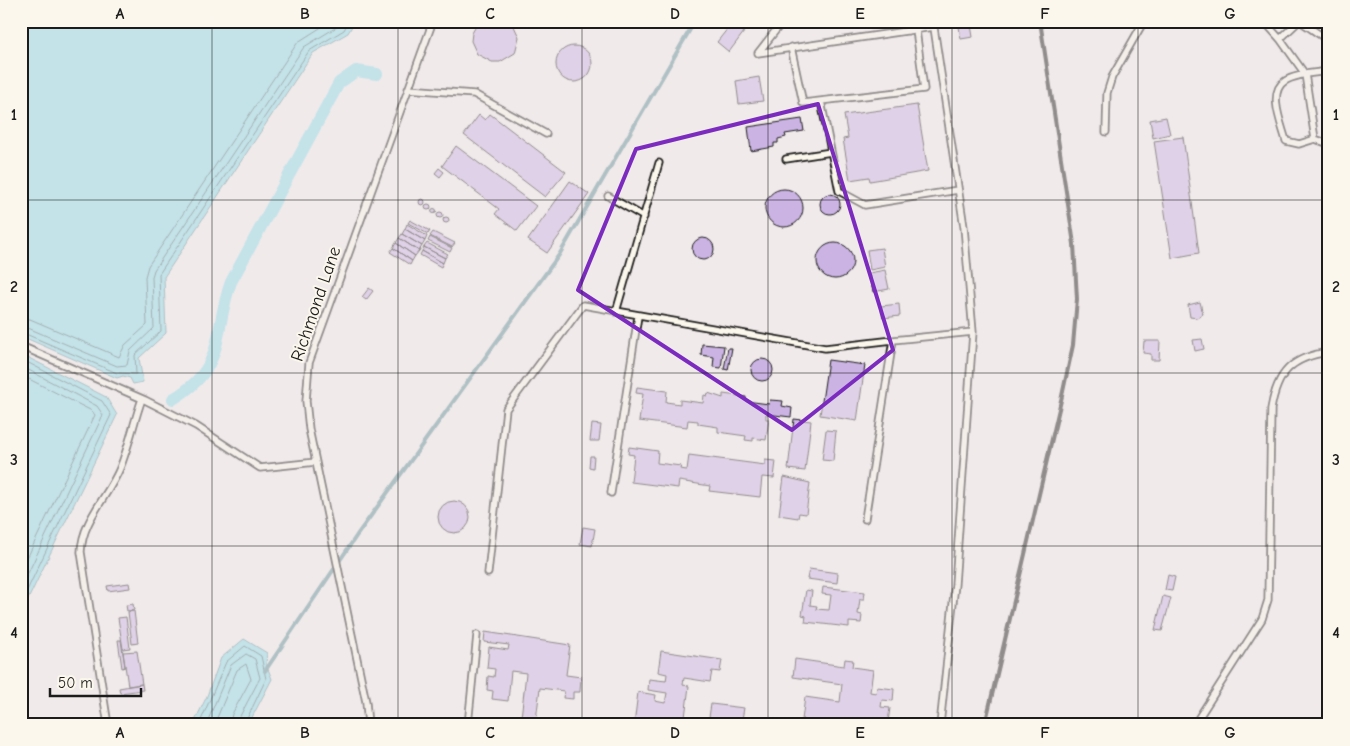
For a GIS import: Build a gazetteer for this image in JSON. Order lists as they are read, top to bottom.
{
  "streets": {
    "lane": ["Richmond Lane"]
  },
  "scale_bar": "50 m",
  "grid": {
    "columns": [
      "A",
      "B",
      "C",
      "D",
      "E",
      "F",
      "G"
    ],
    "rows": [
      "1",
      "2",
      "3",
      "4"
    ]
  }
}
